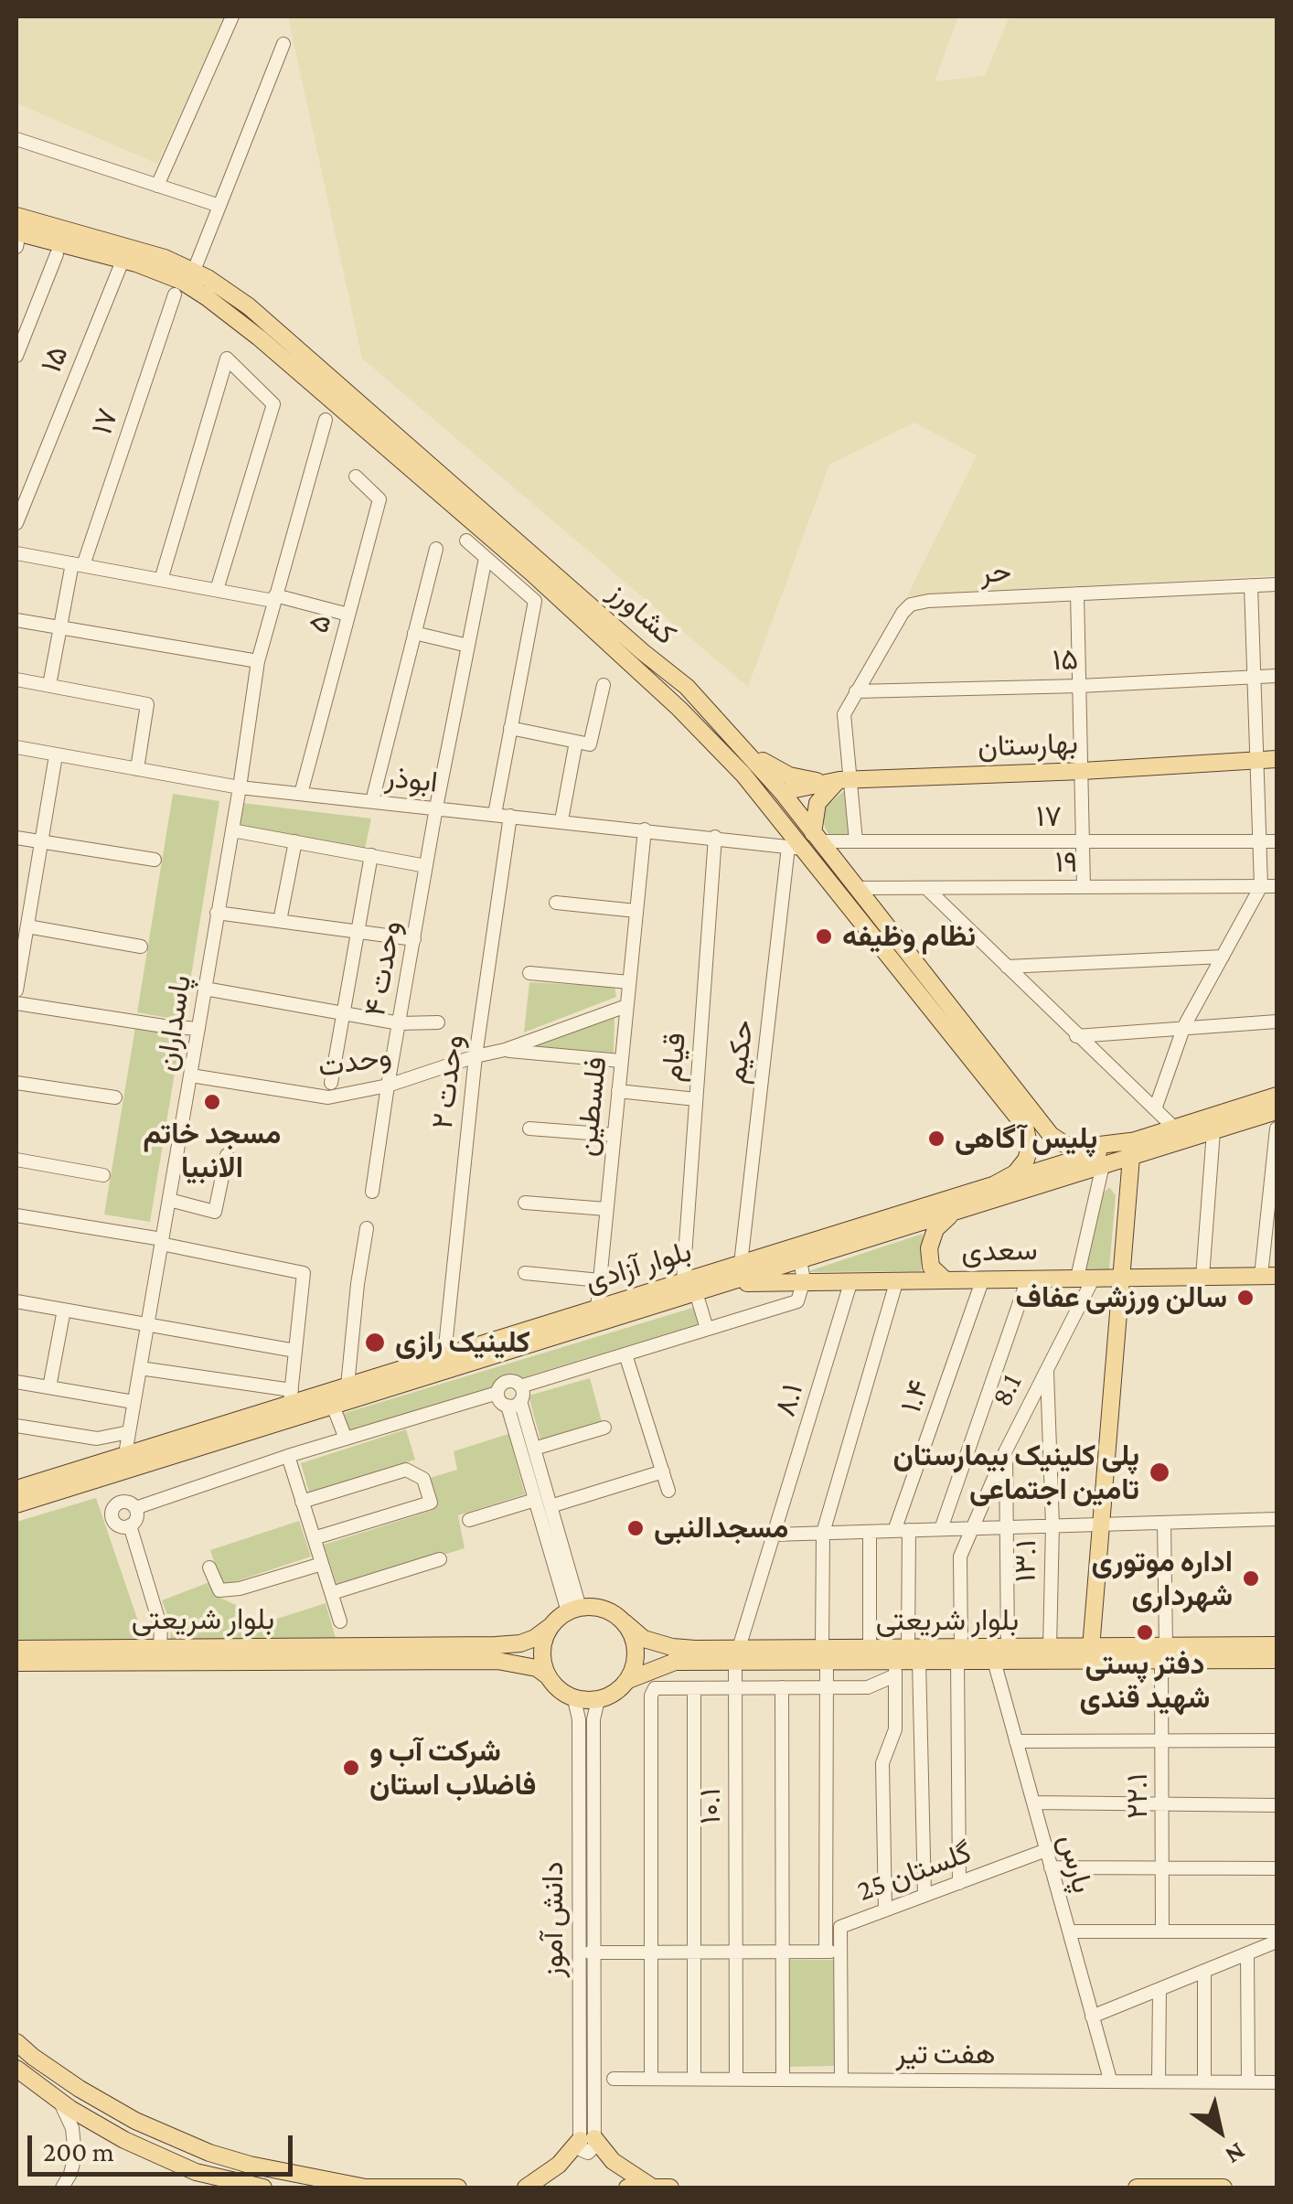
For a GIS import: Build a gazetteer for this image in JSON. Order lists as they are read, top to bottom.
{
  "streets": {
    "main road": [
      "کشاورز",
      "بهارستان",
      "سعدی",
      "بلوار آزادی",
      "بلوار شریعتی"
    ],
    "street": [
      "۱۵",
      "۱۷",
      "حر",
      "۵",
      "ابوذر",
      "۱۹",
      "وحدت ۴",
      "پاسداران",
      "حکیم",
      "قیام",
      "وحدت",
      "وحدت ۲",
      "فلسطین",
      "8.1",
      "۱.۴",
      "۸.۱",
      "۱۳.۱",
      "۲۲.۱",
      "۱۰.۱",
      "پارس",
      "گلستان 25",
      "دانش آموز",
      "هفت تیر"
    ]
  },
  "crossings": [
    ["۱۵", "حر"],
    ["۱۷", "حر"],
    ["۱۷", "کشاورز"],
    ["حر", "بهارستان"],
    ["کشاورز", "بهارستان"],
    ["کشاورز", "ابوذر"],
    ["کشاورز", "۱۹"],
    ["کشاورز", "حکیم"],
    ["کشاورز", "بلوار آزادی"],
    ["۵", "ابوذر"],
    ["ابوذر", "وحدت ۴"],
    ["ابوذر", "پاسداران"],
    ["ابوذر", "حکیم"],
    ["ابوذر", "قیام"],
    ["ابوذر", "وحدت ۲"],
    ["ابوذر", "فلسطین"],
    ["وحدت ۴", "وحدت"],
    ["پاسداران", "وحدت"],
    ["پاسداران", "بلوار آزادی"],
    ["حکیم", "بلوار آزادی"],
    ["قیام", "بلوار آزادی"],
    ["وحدت", "وحدت ۲"],
    ["وحدت", "فلسطین"],
    ["وحدت ۲", "بلوار آزادی"],
    ["فلسطین", "بلوار آزادی"],
    ["سعدی", "بلوار آزادی"],
    ["سعدی", "8.1"],
    ["سعدی", "۱.۴"],
    ["سعدی", "۸.۱"],
    ["بلوار آزادی", "8.1"],
    ["8.1", "۱۳.۱"],
    ["8.1", "بلوار شریعتی"],
    ["8.1", "گلستان 25"],
    ["۸.۱", "بلوار شریعتی"],
    ["۸.۱", "۱۰.۱"],
    ["۱۳.۱", "بلوار شریعتی"],
    ["بلوار شریعتی", "۲۲.۱"],
    ["بلوار شریعتی", "۱۰.۱"],
    ["بلوار شریعتی", "پارس"],
    ["بلوار شریعتی", "دانش آموز"],
    ["۱۰.۱", "هفت تیر"],
    ["پارس", "گلستان 25"],
    ["پارس", "هفت تیر"]
  ],
  "places": [
    "نظام وظیفه",
    "مسجد خاتم الانبیا",
    "پلیس آگاهی",
    "سالن ورزشی عفاف",
    "کلینیک رازی",
    "پلی کلینیک بیمارستان تامین اجتماعی",
    "مسجدالنبی",
    "اداره موتوری شهرداری",
    "دفتر پستی شهید قندی",
    "شرکت آب و فاضلاب استان"
  ],
  "scale_bar": "200 m",
  "north": "bottom right"
}
